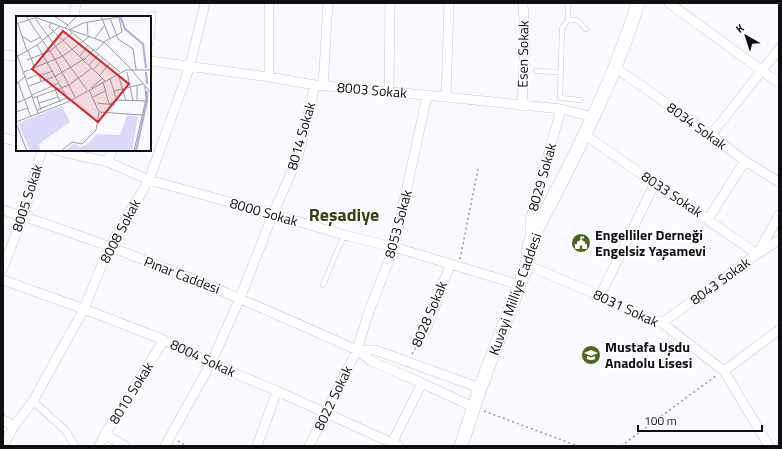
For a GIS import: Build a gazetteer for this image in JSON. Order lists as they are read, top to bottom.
{
  "streets": {
    "main road": ["Kuvayi Milliye Caddesi"],
    "street": [
      "Esen Sokak",
      "8003 Sokak",
      "8034 Sokak",
      "8014 Sokak",
      "8029 Sokak",
      "8033 Sokak",
      "8005 Sokak",
      "8000 Sokak",
      "8053 Sokak",
      "8008 Sokak",
      "Pınar Caddesi",
      "8043 Sokak",
      "8031 Sokak",
      "8028 Sokak",
      "8004 Sokak",
      "8010 Sokak",
      "8022 Sokak"
    ]
  },
  "crossings": [
    ["Esen Sokak", "8003 Sokak"],
    ["8003 Sokak", "8014 Sokak"],
    ["8003 Sokak", "8029 Sokak"],
    ["8003 Sokak", "8053 Sokak"],
    ["8003 Sokak", "8008 Sokak"],
    ["8003 Sokak", "Kuvayi Milliye Caddesi"],
    ["8034 Sokak", "Kuvayi Milliye Caddesi"],
    ["8014 Sokak", "8000 Sokak"],
    ["8014 Sokak", "Pınar Caddesi"],
    ["8014 Sokak", "8004 Sokak"],
    ["8029 Sokak", "Kuvayi Milliye Caddesi"],
    ["8033 Sokak", "8043 Sokak"],
    ["8033 Sokak", "Kuvayi Milliye Caddesi"],
    ["8005 Sokak", "Pınar Caddesi"],
    ["8000 Sokak", "8053 Sokak"],
    ["8000 Sokak", "8008 Sokak"],
    ["8000 Sokak", "Kuvayi Milliye Caddesi"],
    ["8000 Sokak", "8028 Sokak"],
    ["8053 Sokak", "Pınar Caddesi"],
    ["8053 Sokak", "8022 Sokak"],
    ["8008 Sokak", "Pınar Caddesi"],
    ["8008 Sokak", "8004 Sokak"],
    ["Pınar Caddesi", "Kuvayi Milliye Caddesi"],
    ["Pınar Caddesi", "8028 Sokak"],
    ["Pınar Caddesi", "8022 Sokak"],
    ["8043 Sokak", "8031 Sokak"],
    ["Kuvayi Milliye Caddesi", "8031 Sokak"],
    ["8004 Sokak", "8010 Sokak"],
    ["8004 Sokak", "8022 Sokak"]
  ],
  "districts": ["Reşadiye"],
  "places": {
    "public building": ["Engelliler Derneği Engelsiz Yaşamevi"],
    "school or university": ["Mustafa Uşdu Anadolu Lisesi"]
  },
  "scale_bar": "100 m",
  "north": "top left"
}
